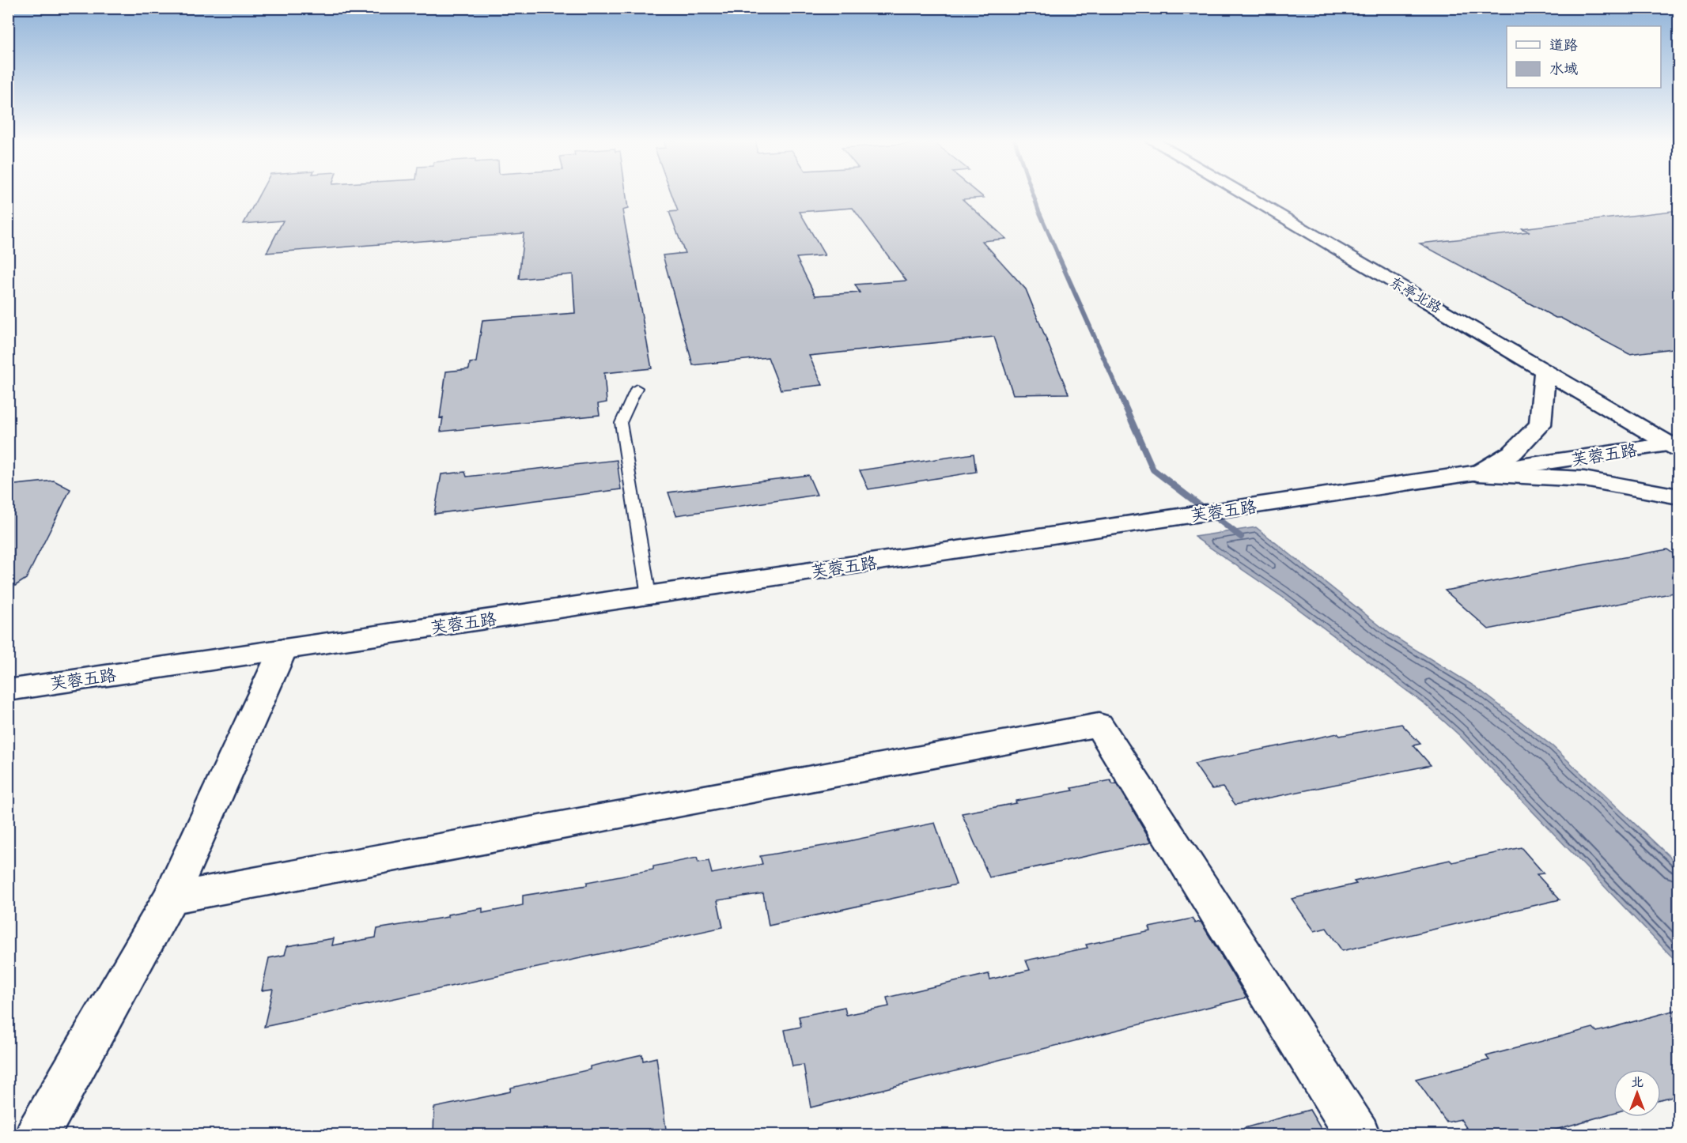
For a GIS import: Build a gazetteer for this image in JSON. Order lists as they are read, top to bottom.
{
  "streets": {
    "street": ["东亭北路", "芙蓉五路"]
  },
  "crossings": [
    ["东亭北路", "芙蓉五路"]
  ],
  "legend": ["道路", "水域"],
  "north": "top"
}
